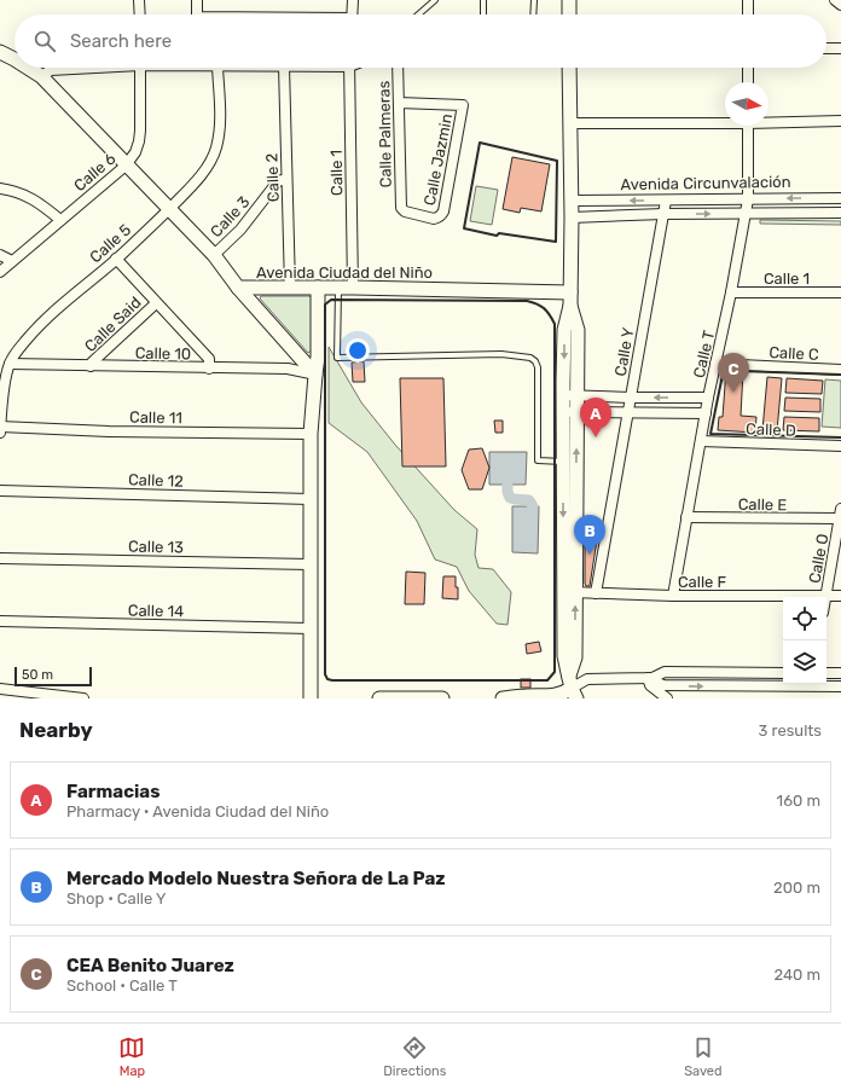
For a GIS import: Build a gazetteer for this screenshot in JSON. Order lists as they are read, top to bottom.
{
  "streets": {
    "main road": ["Avenida Ciudad del Niño"],
    "street": [
      "Calle Palmeras",
      "Calle Jazmin",
      "Calle 6",
      "Calle 1",
      "Calle 2",
      "Avenida Circunvalación",
      "Calle 3",
      "Calle 5",
      "Calle Said",
      "Calle Y",
      "Calle 10",
      "Calle C",
      "Calle T",
      "Calle 11",
      "Calle D",
      "Calle 12",
      "Calle E",
      "Calle 13",
      "Calle O",
      "Calle F",
      "Calle 14"
    ]
  },
  "crossings": [
    ["Calle Palmeras", "Calle Jazmin"],
    ["Calle 6", "Avenida Ciudad del Niño"],
    ["Calle 1", "Avenida Ciudad del Niño"],
    ["Calle 1", "Calle T"],
    ["Calle 2", "Calle 3"],
    ["Calle 2", "Avenida Ciudad del Niño"],
    ["Avenida Circunvalación", "Calle Y"],
    ["Avenida Circunvalación", "Calle T"],
    ["Calle 3", "Avenida Ciudad del Niño"],
    ["Calle 5", "Avenida Ciudad del Niño"],
    ["Calle 5", "Calle 10"],
    ["Calle 5", "Calle 11"],
    ["Calle Said", "Calle 10"],
    ["Calle Y", "Calle F"],
    ["Calle C", "Calle T"],
    ["Calle T", "Calle D"],
    ["Calle T", "Calle E"],
    ["Calle T", "Calle F"],
    ["Calle E", "Calle O"],
    ["Calle O", "Calle F"]
  ],
  "scale_bar": "50 m",
  "north": "right",
  "page": {
    "search": "Search here",
    "pins": ["C", "A", "B"],
    "scale": "50 m",
    "heading": ["Nearby", "3 results"],
    "list": [
      {
        "mark": "A",
        "name": "Farmacias",
        "note": "Pharmacy · Avenida Ciudad del Niño",
        "value": "160 m"
      },
      {
        "mark": "B",
        "name": "Mercado Modelo Nuestra Señora de La Paz",
        "note": "Shop · Calle Y",
        "value": "200 m"
      },
      {
        "mark": "C",
        "name": "CEA Benito Juarez",
        "note": "School · Calle T",
        "value": "240 m"
      }
    ],
    "nav": ["Map", "Directions", "Saved"]
  }
}
